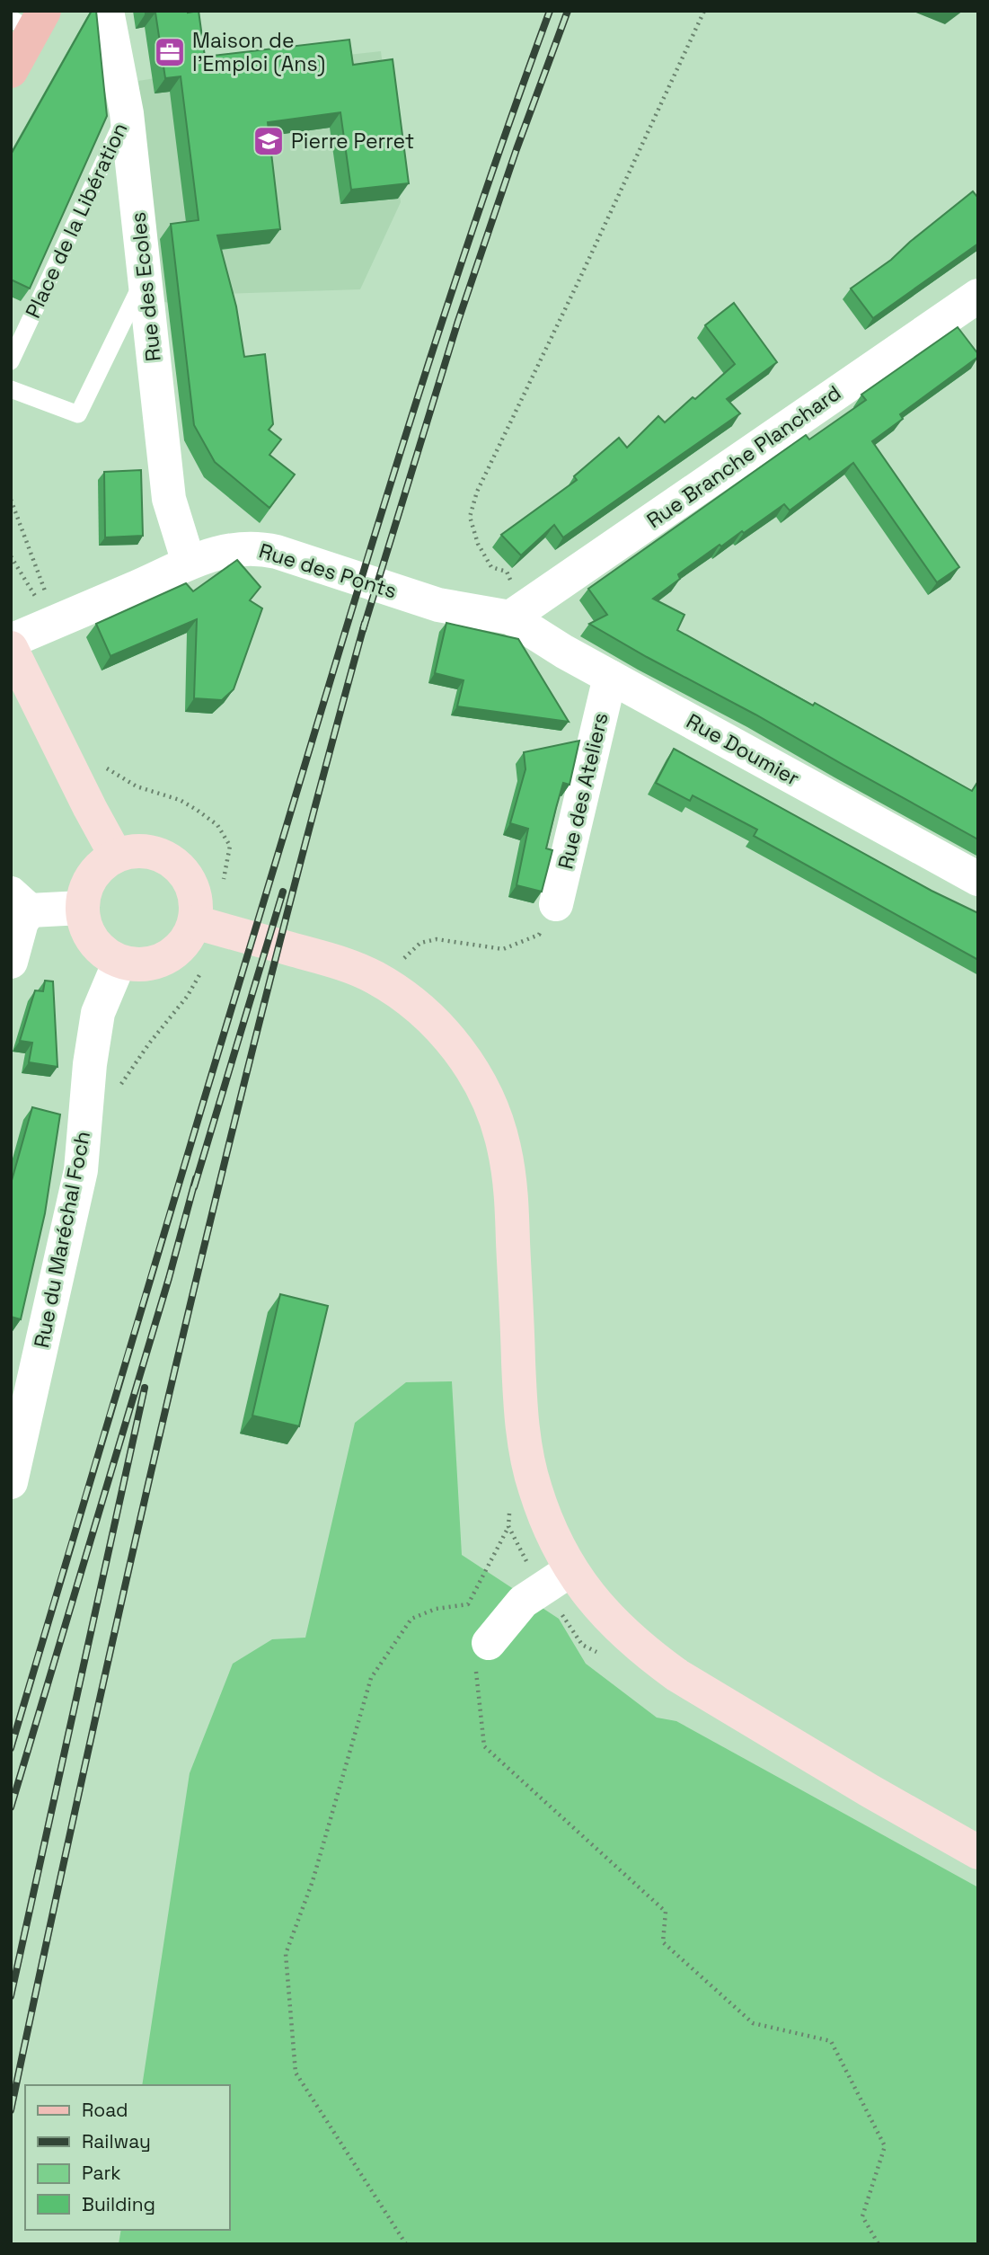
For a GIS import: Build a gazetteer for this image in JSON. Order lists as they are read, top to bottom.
{
  "streets": {
    "street": [
      "Rue des Ecoles",
      "Rue Branche Planchard",
      "Rue des Ponts",
      "Rue Doumier",
      "Rue des Ateliers",
      "Rue du Maréchal Foch"
    ],
    "lane": ["Place de la Libération"]
  },
  "crossings": [
    ["Place de la Libération", "Rue des Ecoles"],
    ["Rue des Ecoles", "Rue des Ponts"],
    ["Rue Branche Planchard", "Rue des Ponts"],
    ["Rue Branche Planchard", "Rue Doumier"],
    ["Rue des Ponts", "Rue Doumier"],
    ["Rue Doumier", "Rue des Ateliers"]
  ],
  "places": {
    "office": ["Maison de l'Emploi (Ans)"],
    "school or university": ["Pierre Perret"]
  },
  "legend": [
    "Road",
    "Railway",
    "Park",
    "Building"
  ]
}
